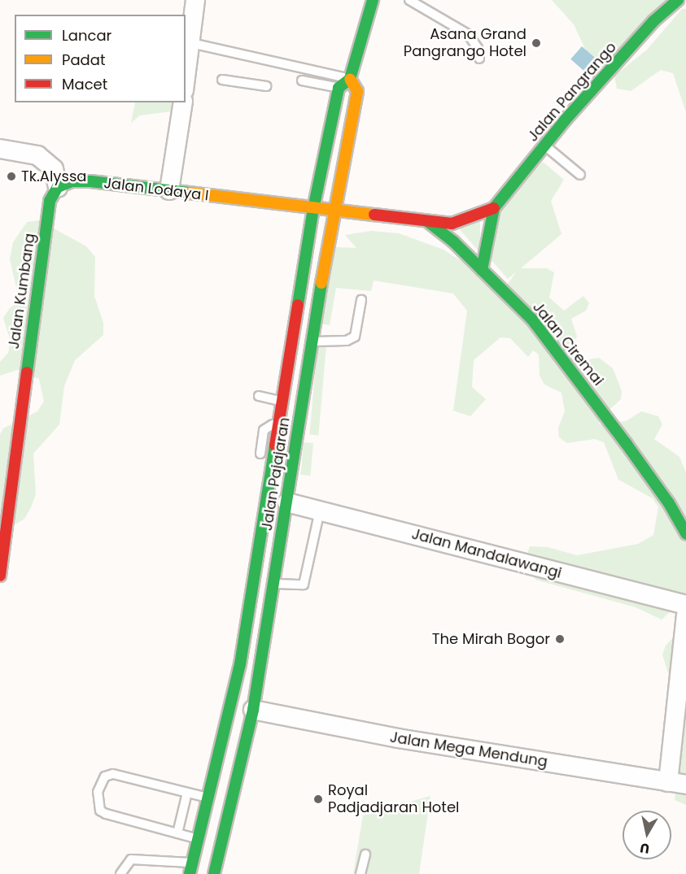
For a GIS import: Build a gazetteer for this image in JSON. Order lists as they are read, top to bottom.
{
  "streets": {
    "main road": [
      "Jalan Pangrango",
      "Jalan Lodaya I",
      "Jalan Kumbang",
      "Jalan Ciremai",
      "Jalan Pajajaran"
    ],
    "street": ["Jalan Mandalawangi", "Jalan Mega Mendung"]
  },
  "crossings": [
    ["Jalan Pangrango", "Jalan Ciremai"],
    ["Jalan Lodaya I", "Jalan Kumbang"],
    ["Jalan Lodaya I", "Jalan Pajajaran"],
    ["Jalan Pajajaran", "Jalan Mandalawangi"],
    ["Jalan Pajajaran", "Jalan Mega Mendung"]
  ],
  "places": [
    "Asana Grand Pangrango Hotel",
    "Tk.Alyssa",
    "The Mirah Bogor",
    "Royal Padjadjaran Hotel"
  ],
  "legend": ["Lancar", "Padat", "Macet"],
  "north": "bottom"
}
